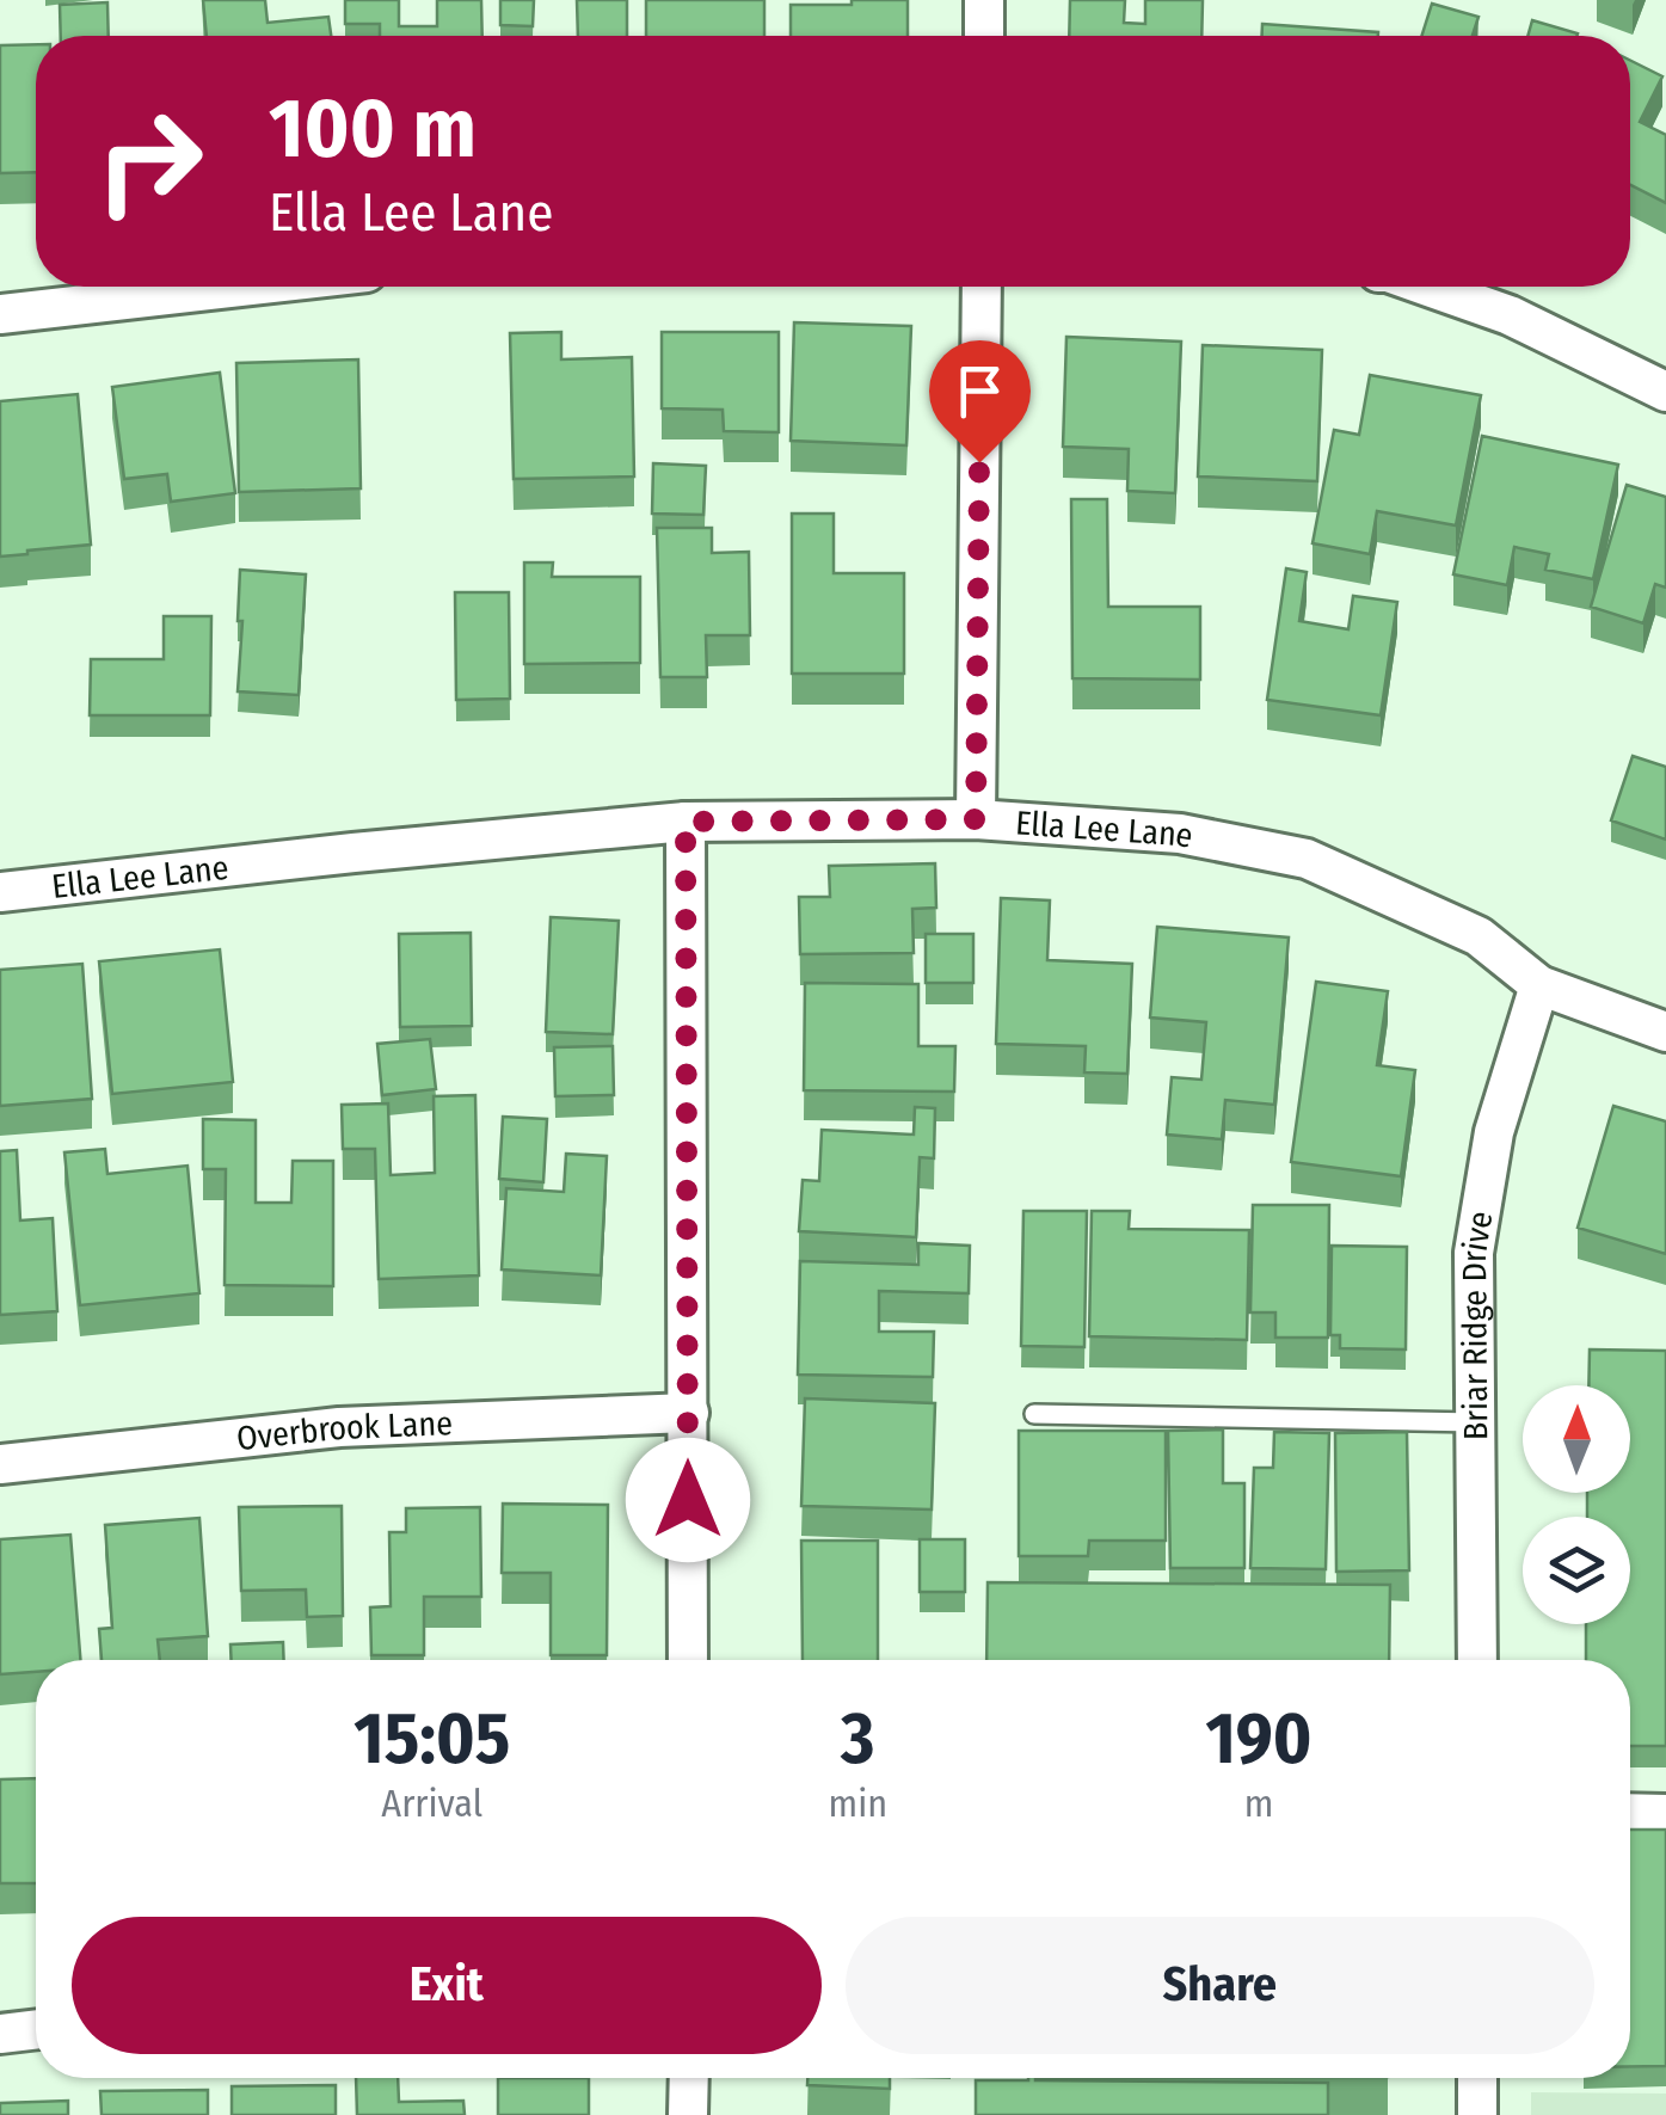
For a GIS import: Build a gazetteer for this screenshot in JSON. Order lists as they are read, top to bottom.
{
  "streets": {
    "street": ["Ella Lee Lane", "Briar Ridge Drive", "Overbrook Lane"]
  },
  "crossings": [
    ["Ella Lee Lane", "Briar Ridge Drive"]
  ],
  "north": "top",
  "page": {
    "turn": ["100 m", "Ella Lee Lane"],
    "eta": [
      "15:05",
      "Arrival",
      "3",
      "min",
      "190",
      "m"
    ],
    "buttons": ["Exit", "Share"]
  }
}
